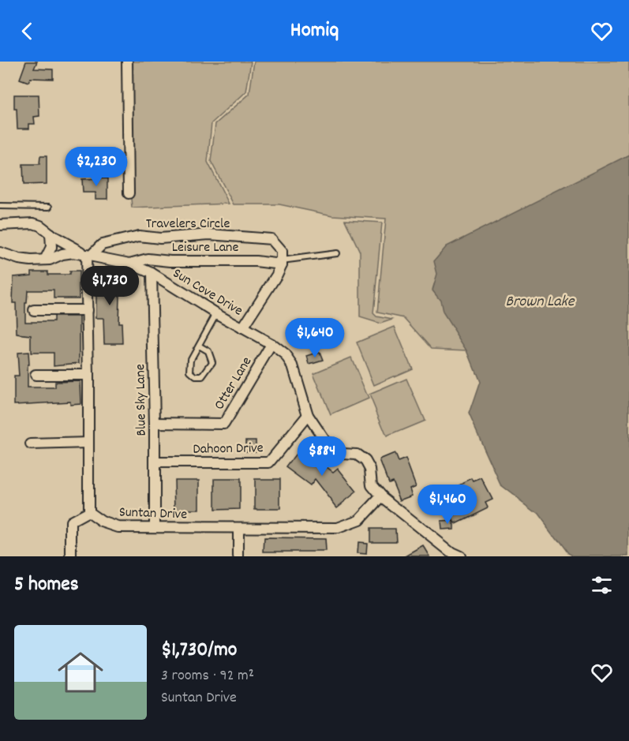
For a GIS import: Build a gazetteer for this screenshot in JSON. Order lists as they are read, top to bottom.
{
  "streets": {
    "street": [
      "Travelers Circle",
      "Leisure Lane",
      "Sun Cove Drive",
      "Otter Lane",
      "Blue Sky Lane",
      "Dahoon Drive",
      "Suntan Drive"
    ]
  },
  "crossings": [
    ["Travelers Circle", "Leisure Lane"],
    ["Travelers Circle", "Sun Cove Drive"],
    ["Leisure Lane", "Sun Cove Drive"],
    ["Sun Cove Drive", "Otter Lane"],
    ["Sun Cove Drive", "Blue Sky Lane"],
    ["Sun Cove Drive", "Dahoon Drive"],
    ["Sun Cove Drive", "Suntan Drive"],
    ["Otter Lane", "Blue Sky Lane"],
    ["Blue Sky Lane", "Dahoon Drive"],
    ["Blue Sky Lane", "Suntan Drive"]
  ],
  "water": ["Brown Lake"],
  "page": {
    "header": "Homiq",
    "price": [
      "$2,230",
      "$1,730",
      "$1,640",
      "$884",
      "$1,460"
    ],
    "heading": "5 homes",
    "list": [
      {
        "name": "$1,730/mo",
        "note": "3 rooms · 92 m² · Suntan Drive"
      }
    ]
  }
}
